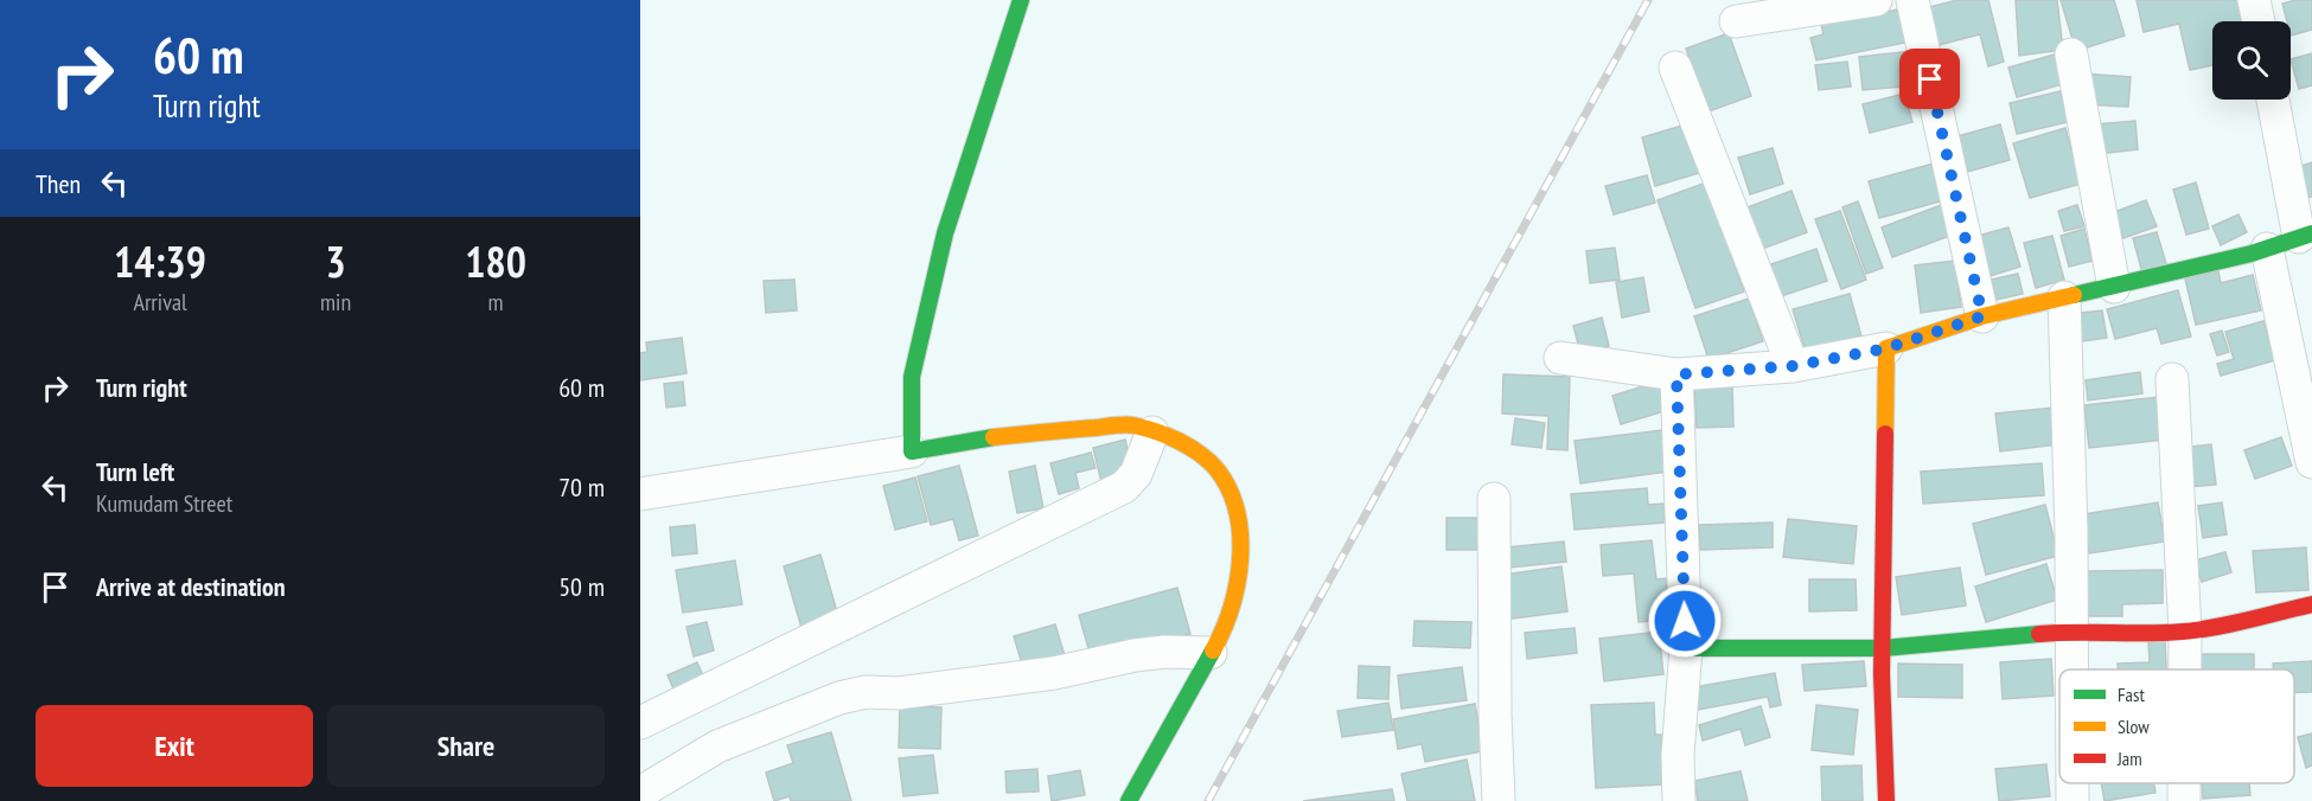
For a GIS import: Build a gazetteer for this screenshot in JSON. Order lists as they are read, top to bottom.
{
  "legend": ["Fast", "Slow", "Jam"],
  "page": {
    "turn": ["60 m", "Turn right"],
    "then": "Then",
    "eta": [
      "14:39",
      "Arrival",
      "3",
      "min",
      "180",
      "m"
    ],
    "list": [
      {
        "name": "Turn right",
        "value": "60 m"
      },
      {
        "name": "Turn left",
        "note": "Kumudam Street",
        "value": "70 m"
      },
      {
        "name": "Arrive at destination",
        "value": "50 m"
      }
    ],
    "buttons": ["Exit", "Share"]
  }
}
